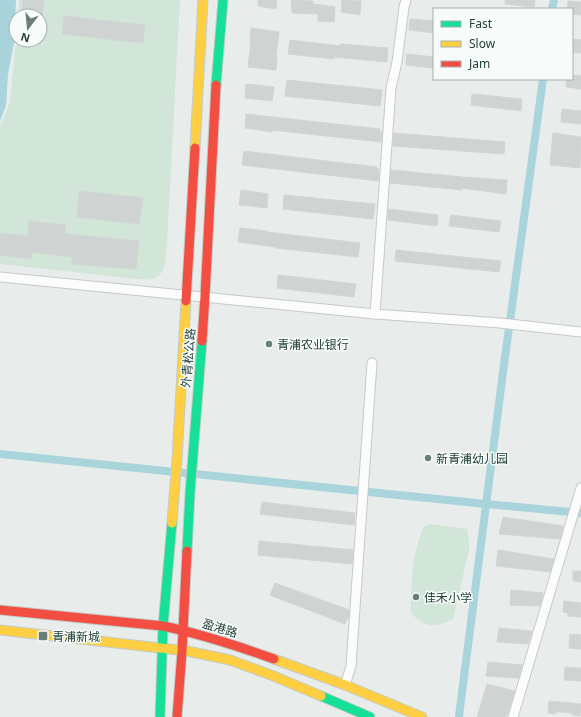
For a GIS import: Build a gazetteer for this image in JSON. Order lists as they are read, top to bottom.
{
  "streets": {
    "main road": ["外青松公路", "盈港路"]
  },
  "crossings": [
    ["外青松公路", "盈港路"]
  ],
  "places": {
    "other": ["青浦农业银行", "新青浦幼儿园", "佳禾小学"],
    "transit": ["青浦新城"]
  },
  "legend": ["Fast", "Slow", "Jam"],
  "north": "bottom"
}
